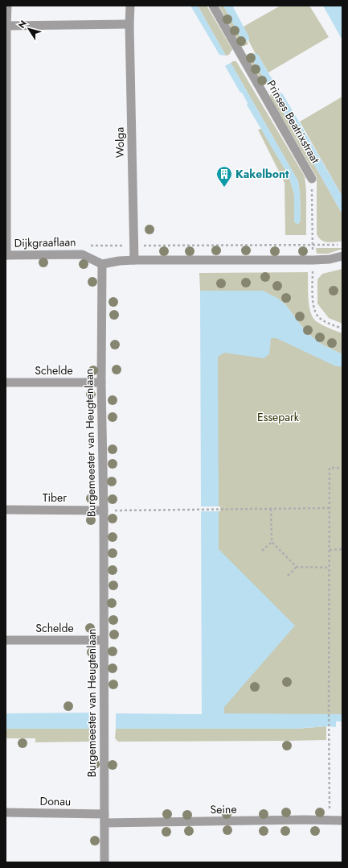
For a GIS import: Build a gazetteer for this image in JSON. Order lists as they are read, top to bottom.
{
  "streets": {
    "street": [
      "Prinses Beatrixstraat",
      "Wolga",
      "Dijkgraaflaan",
      "Schelde",
      "Burgemeester van Heugtenlaan",
      "Tiber",
      "Donau",
      "Seine"
    ]
  },
  "crossings": [
    ["Dijkgraaflaan", "Burgemeester van Heugtenlaan"],
    ["Schelde", "Burgemeester van Heugtenlaan"],
    ["Burgemeester van Heugtenlaan", "Tiber"],
    ["Burgemeester van Heugtenlaan", "Donau"],
    ["Burgemeester van Heugtenlaan", "Seine"],
    ["Donau", "Seine"]
  ],
  "parks": ["Essepark"],
  "places": {
    "building": ["Kakelbont"]
  },
  "north": "top left"
}
